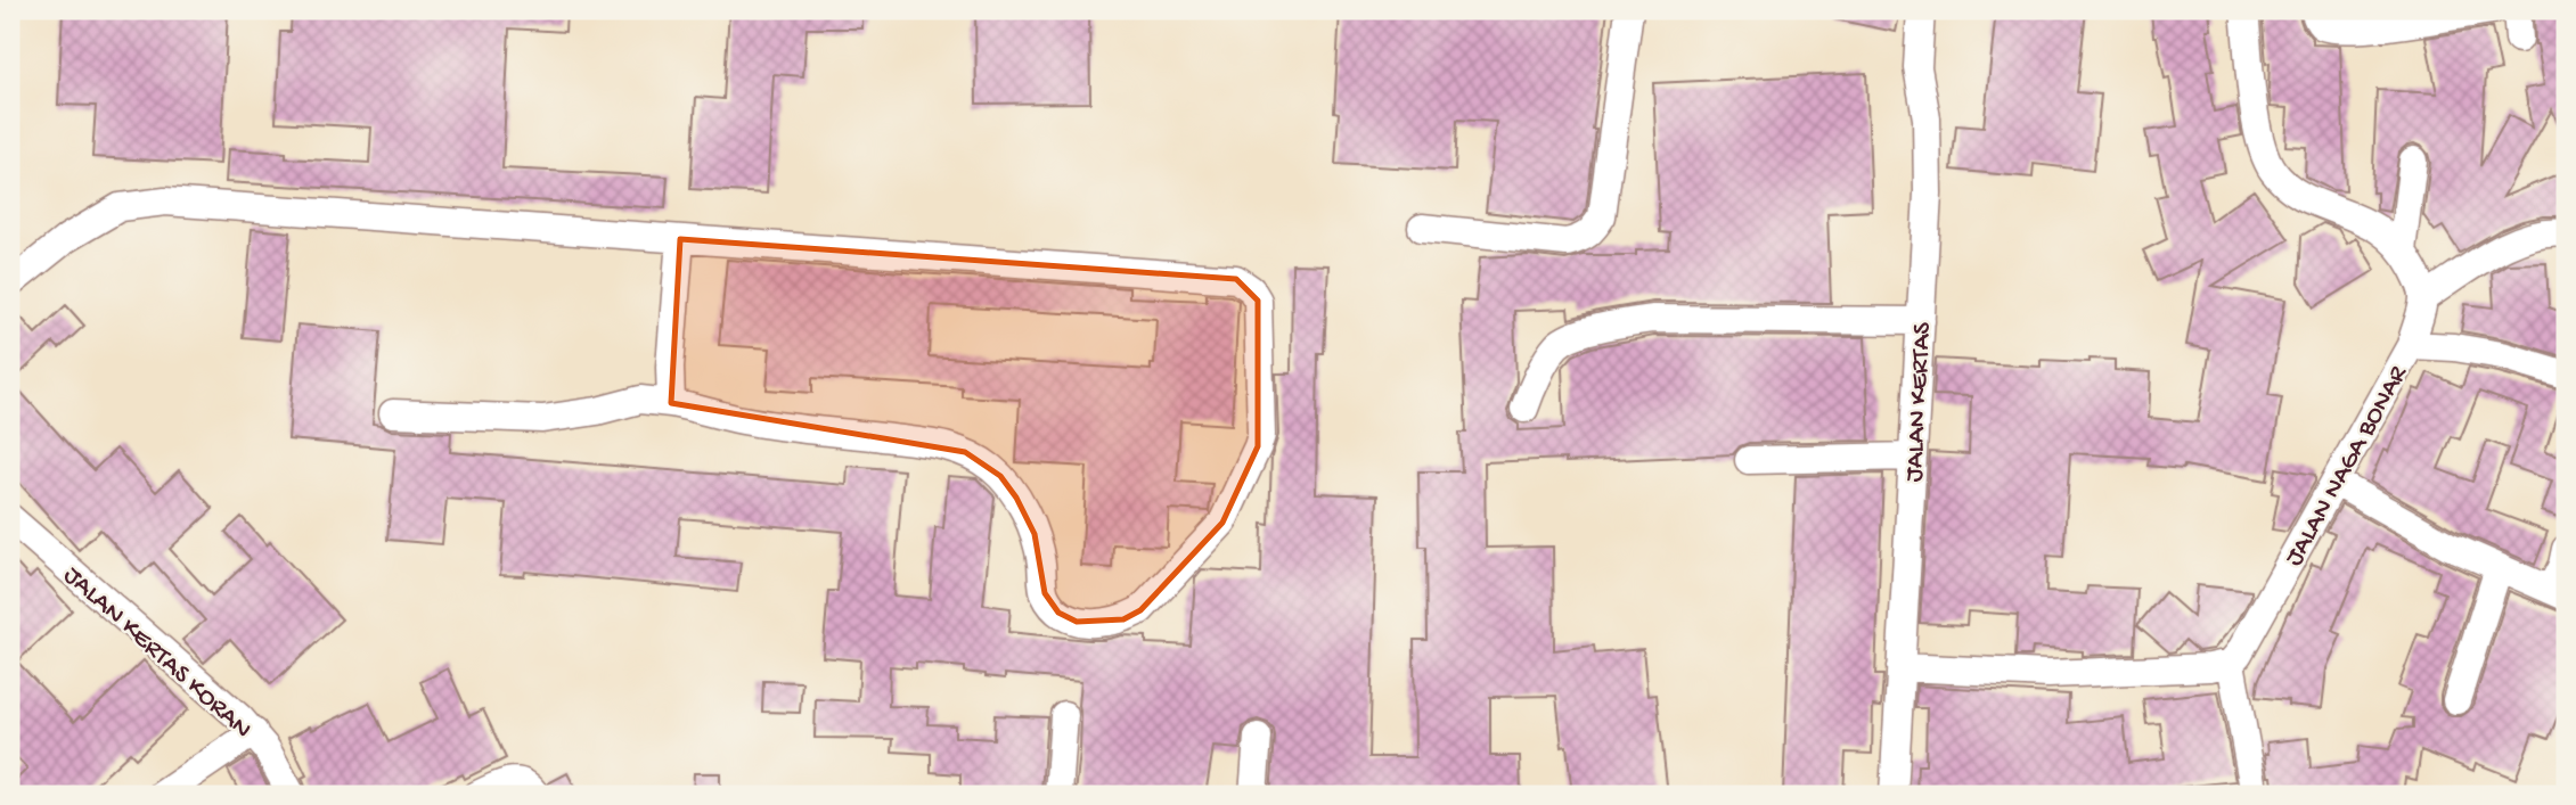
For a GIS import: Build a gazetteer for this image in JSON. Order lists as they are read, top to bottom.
{
  "streets": {
    "street": ["JALAN KERTAS", "JALAN NAGA BONAR", "JALAN KERTAS KORAN"]
  }
}
